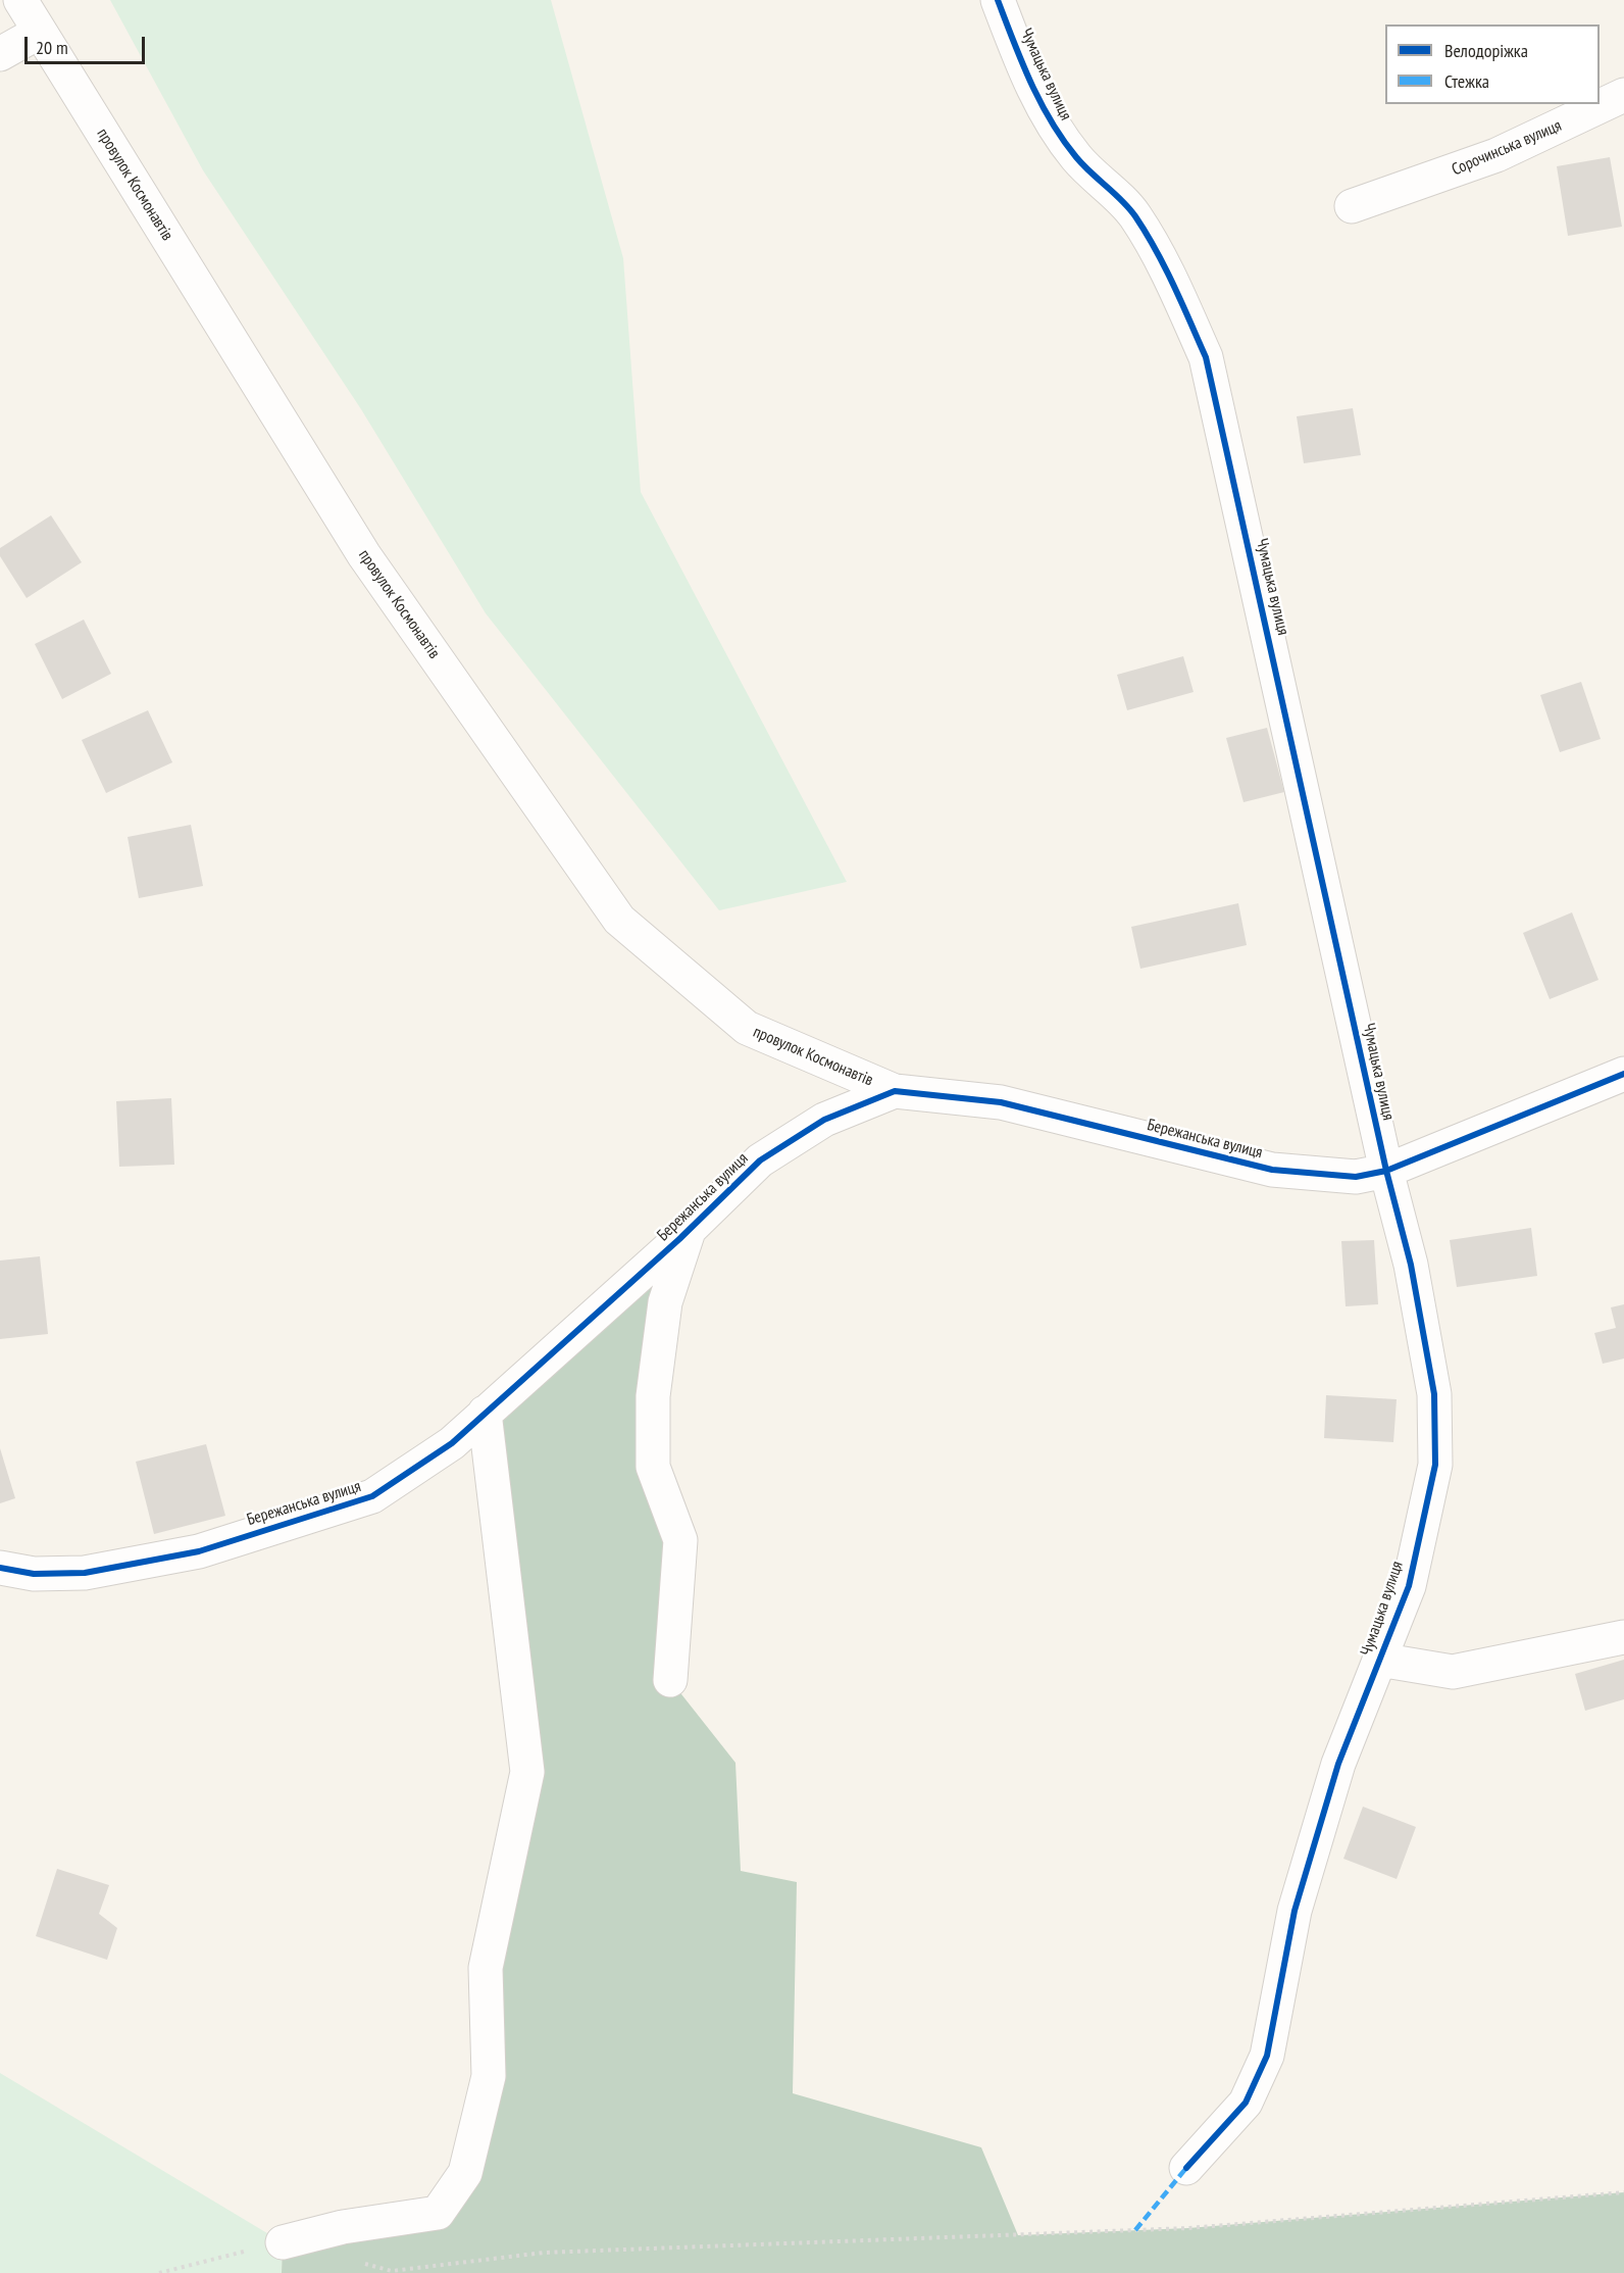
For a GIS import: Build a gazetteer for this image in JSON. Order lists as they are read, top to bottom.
{
  "streets": {
    "street": [
      "Чумацька вулиця",
      "Сорочинська вулиця",
      "провулок Космонавтів",
      "Бережанська вулиця"
    ]
  },
  "crossings": [
    ["Чумацька вулиця", "Бережанська вулиця"],
    ["провулок Космонавтів", "Бережанська вулиця"]
  ],
  "legend": ["Велодоріжка", "Стежка"],
  "scale_bar": "20 m"
}
